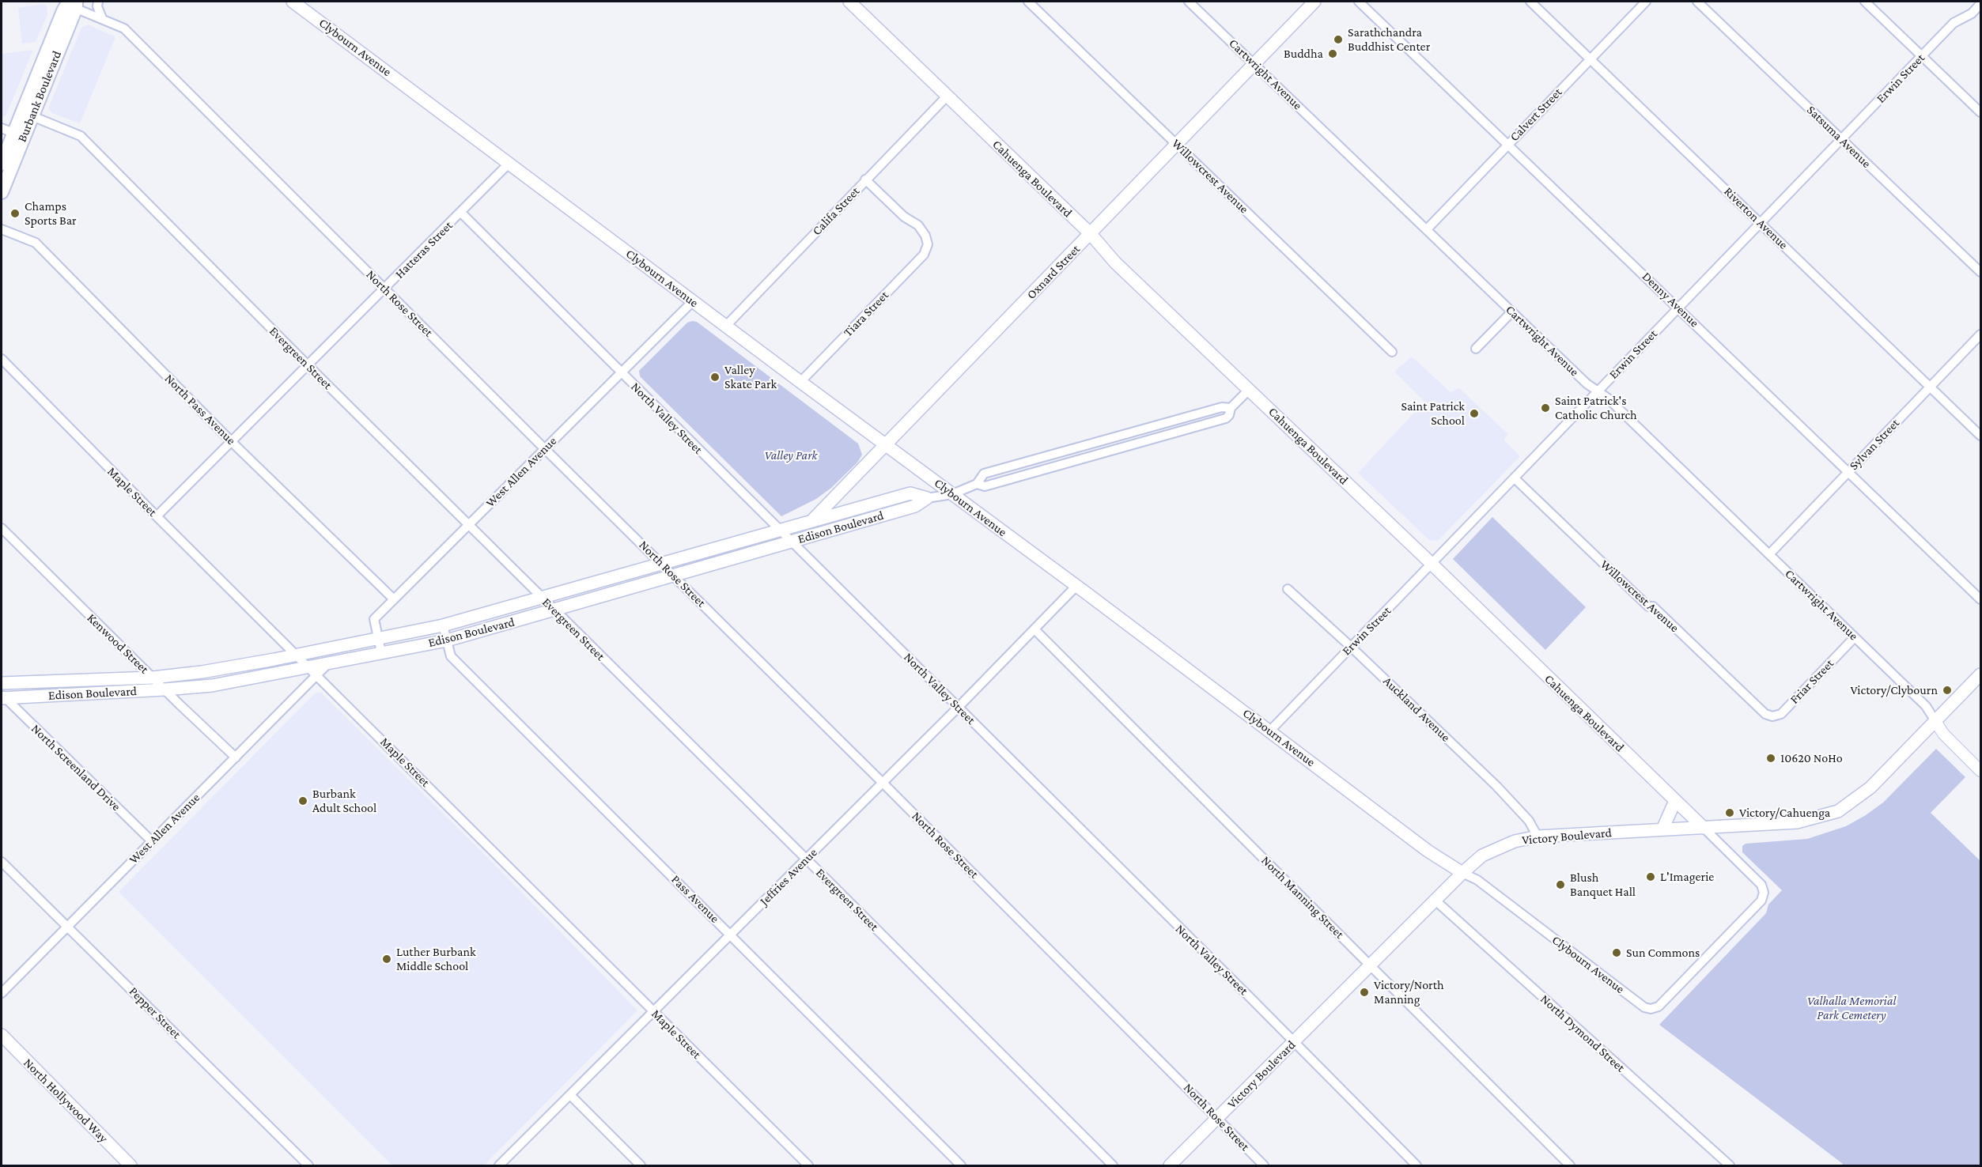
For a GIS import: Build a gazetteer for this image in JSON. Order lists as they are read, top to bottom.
{
  "streets": {
    "main road": [
      "Clybourn Avenue",
      "Burbank Boulevard",
      "Cahuenga Boulevard",
      "Oxnard Street",
      "Edison Boulevard",
      "Victory Boulevard",
      "North Hollywood Way"
    ],
    "street": [
      "Cartwright Avenue",
      "Erwin Street",
      "Calvert Street",
      "Satsuma Avenue",
      "Willowcrest Avenue",
      "Califa Street",
      "Riverton Avenue",
      "Hatteras Street",
      "Denny Avenue",
      "North Rose Street",
      "Tiara Street",
      "Evergreen Street",
      "North Pass Avenue",
      "North Valley Street",
      "Sylvan Street",
      "West Allen Avenue",
      "Maple Street",
      "Kenwood Street",
      "Friar Street",
      "Auckland Avenue",
      "North Screenland Drive",
      "Jeffries Avenue",
      "North Manning Street",
      "Pass Avenue",
      "Pepper Street",
      "North Dymond Street"
    ]
  },
  "crossings": [
    ["Clybourn Avenue", "Erwin Street"],
    ["Clybourn Avenue", "Cahuenga Boulevard"],
    ["Clybourn Avenue", "Califa Street"],
    ["Clybourn Avenue", "Hatteras Street"],
    ["Clybourn Avenue", "Oxnard Street"],
    ["Clybourn Avenue", "Tiara Street"],
    ["Clybourn Avenue", "West Allen Avenue"],
    ["Clybourn Avenue", "Edison Boulevard"],
    ["Clybourn Avenue", "Victory Boulevard"],
    ["Clybourn Avenue", "Jeffries Avenue"],
    ["Cartwright Avenue", "Erwin Street"],
    ["Cartwright Avenue", "Calvert Street"],
    ["Cartwright Avenue", "Oxnard Street"],
    ["Cartwright Avenue", "Sylvan Street"],
    ["Cartwright Avenue", "Friar Street"],
    ["Cartwright Avenue", "Victory Boulevard"],
    ["Erwin Street", "Satsuma Avenue"],
    ["Erwin Street", "Willowcrest Avenue"],
    ["Erwin Street", "Cahuenga Boulevard"],
    ["Erwin Street", "Riverton Avenue"],
    ["Erwin Street", "Denny Avenue"],
    ["Erwin Street", "Auckland Avenue"],
    ["Burbank Boulevard", "North Rose Street"],
    ["Burbank Boulevard", "Evergreen Street"],
    ["Calvert Street", "Riverton Avenue"],
    ["Calvert Street", "Denny Avenue"],
    ["Willowcrest Avenue", "Oxnard Street"],
    ["Willowcrest Avenue", "Friar Street"],
    ["Cahuenga Boulevard", "Califa Street"],
    ["Cahuenga Boulevard", "Oxnard Street"],
    ["Cahuenga Boulevard", "Edison Boulevard"],
    ["Cahuenga Boulevard", "Victory Boulevard"],
    ["Califa Street", "Tiara Street"],
    ["Riverton Avenue", "Sylvan Street"],
    ["Hatteras Street", "North Rose Street"],
    ["Hatteras Street", "Evergreen Street"],
    ["Hatteras Street", "North Pass Avenue"],
    ["Hatteras Street", "North Valley Street"],
    ["Hatteras Street", "Maple Street"],
    ["Oxnard Street", "North Valley Street"],
    ["Oxnard Street", "Edison Boulevard"],
    ["Denny Avenue", "Sylvan Street"],
    ["North Rose Street", "West Allen Avenue"],
    ["North Rose Street", "Edison Boulevard"],
    ["North Rose Street", "Victory Boulevard"],
    ["North Rose Street", "Jeffries Avenue"],
    ["Evergreen Street", "West Allen Avenue"],
    ["Evergreen Street", "Edison Boulevard"],
    ["Evergreen Street", "Jeffries Avenue"],
    ["North Pass Avenue", "West Allen Avenue"],
    ["North Valley Street", "West Allen Avenue"],
    ["North Valley Street", "Edison Boulevard"],
    ["North Valley Street", "Victory Boulevard"],
    ["North Valley Street", "Jeffries Avenue"],
    ["West Allen Avenue", "Maple Street"],
    ["West Allen Avenue", "Edison Boulevard"],
    ["West Allen Avenue", "Kenwood Street"],
    ["West Allen Avenue", "North Screenland Drive"],
    ["West Allen Avenue", "Pepper Street"],
    ["Maple Street", "Edison Boulevard"],
    ["Maple Street", "Jeffries Avenue"],
    ["Edison Boulevard", "Kenwood Street"],
    ["Edison Boulevard", "North Screenland Drive"],
    ["Edison Boulevard", "Pass Avenue"],
    ["Auckland Avenue", "Victory Boulevard"],
    ["Victory Boulevard", "North Manning Street"],
    ["Victory Boulevard", "North Dymond Street"],
    ["Jeffries Avenue", "North Manning Street"],
    ["Jeffries Avenue", "Pass Avenue"]
  ],
  "parks": ["Valley Park", "Valhalla Memorial Park Cemetery"],
  "places": [
    "Sarathchandra Buddhist Center",
    "Buddha",
    "Champs Sports Bar",
    "Valley Skate Park",
    "Saint Patrick's Catholic Church",
    "Saint Patrick School",
    "Victory/Clybourn",
    "10620 NoHo",
    "Burbank Adult School",
    "Victory/Cahuenga",
    "L'Imagerie",
    "Blush Banquet Hall",
    "Sun Commons",
    "Luther Burbank Middle School",
    "Victory/North Manning"
  ]
}
